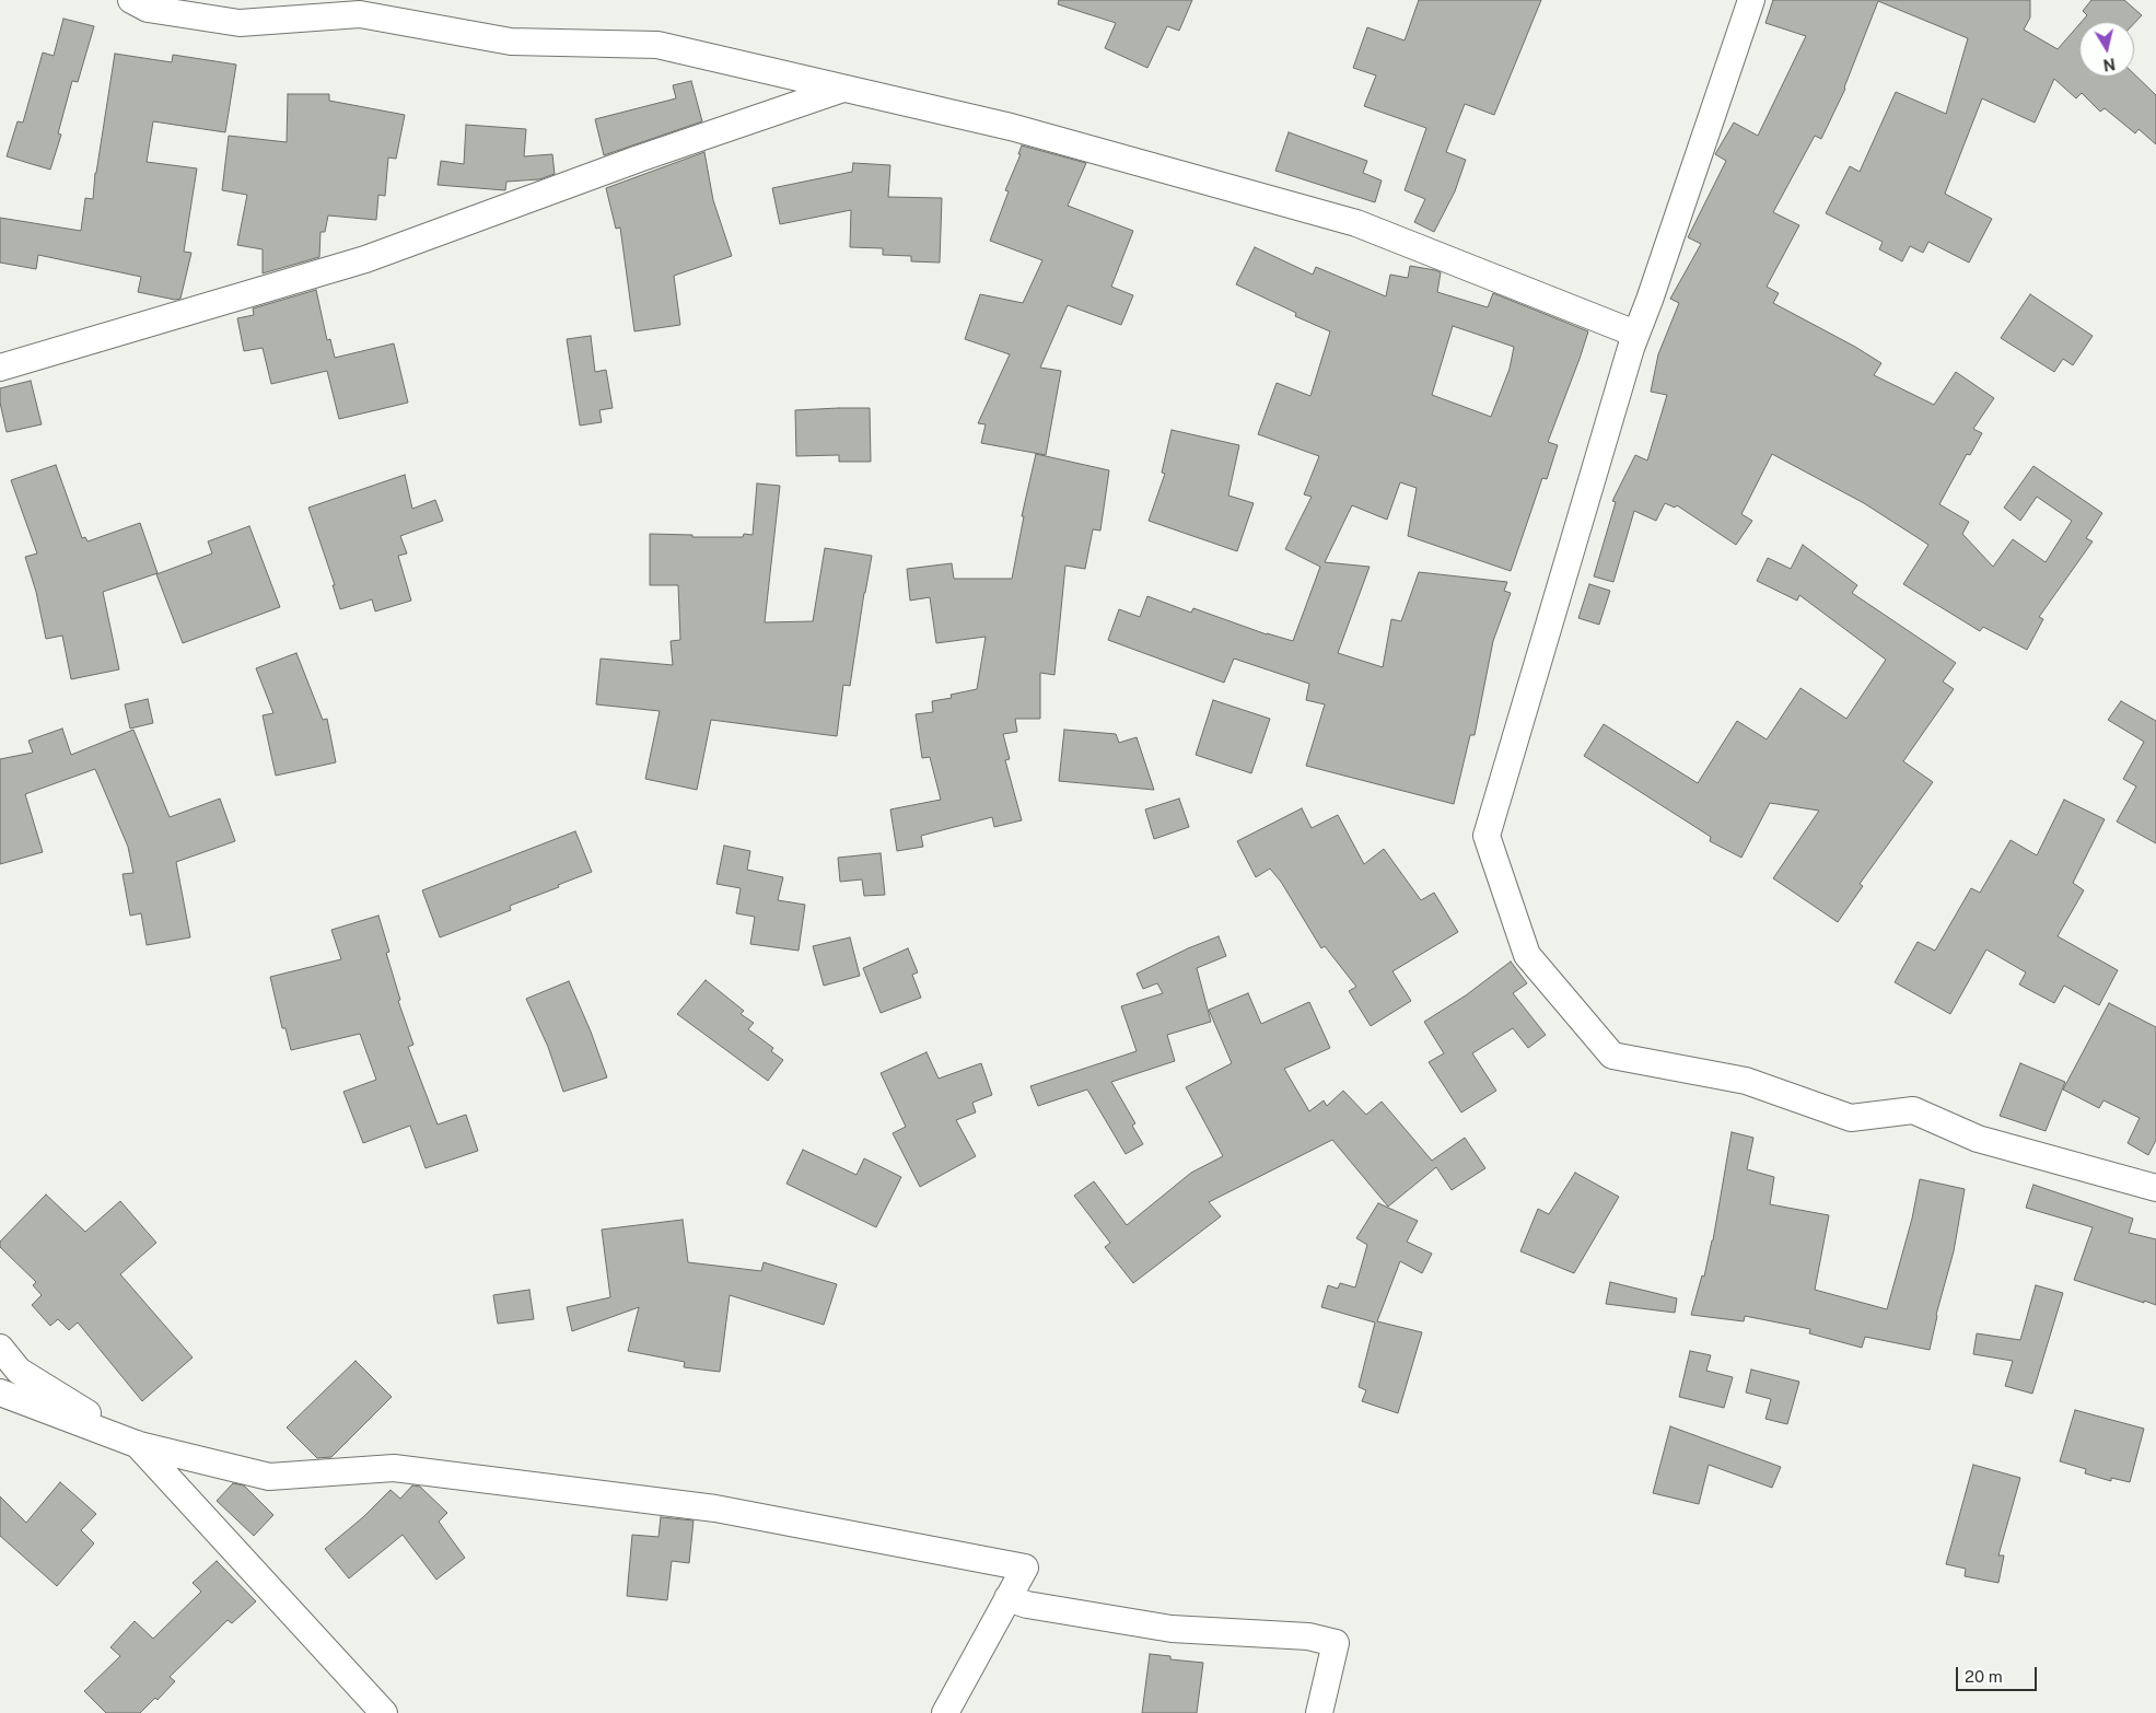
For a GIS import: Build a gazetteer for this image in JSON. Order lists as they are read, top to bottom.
{
  "scale_bar": "20 m",
  "north": "bottom"
}
